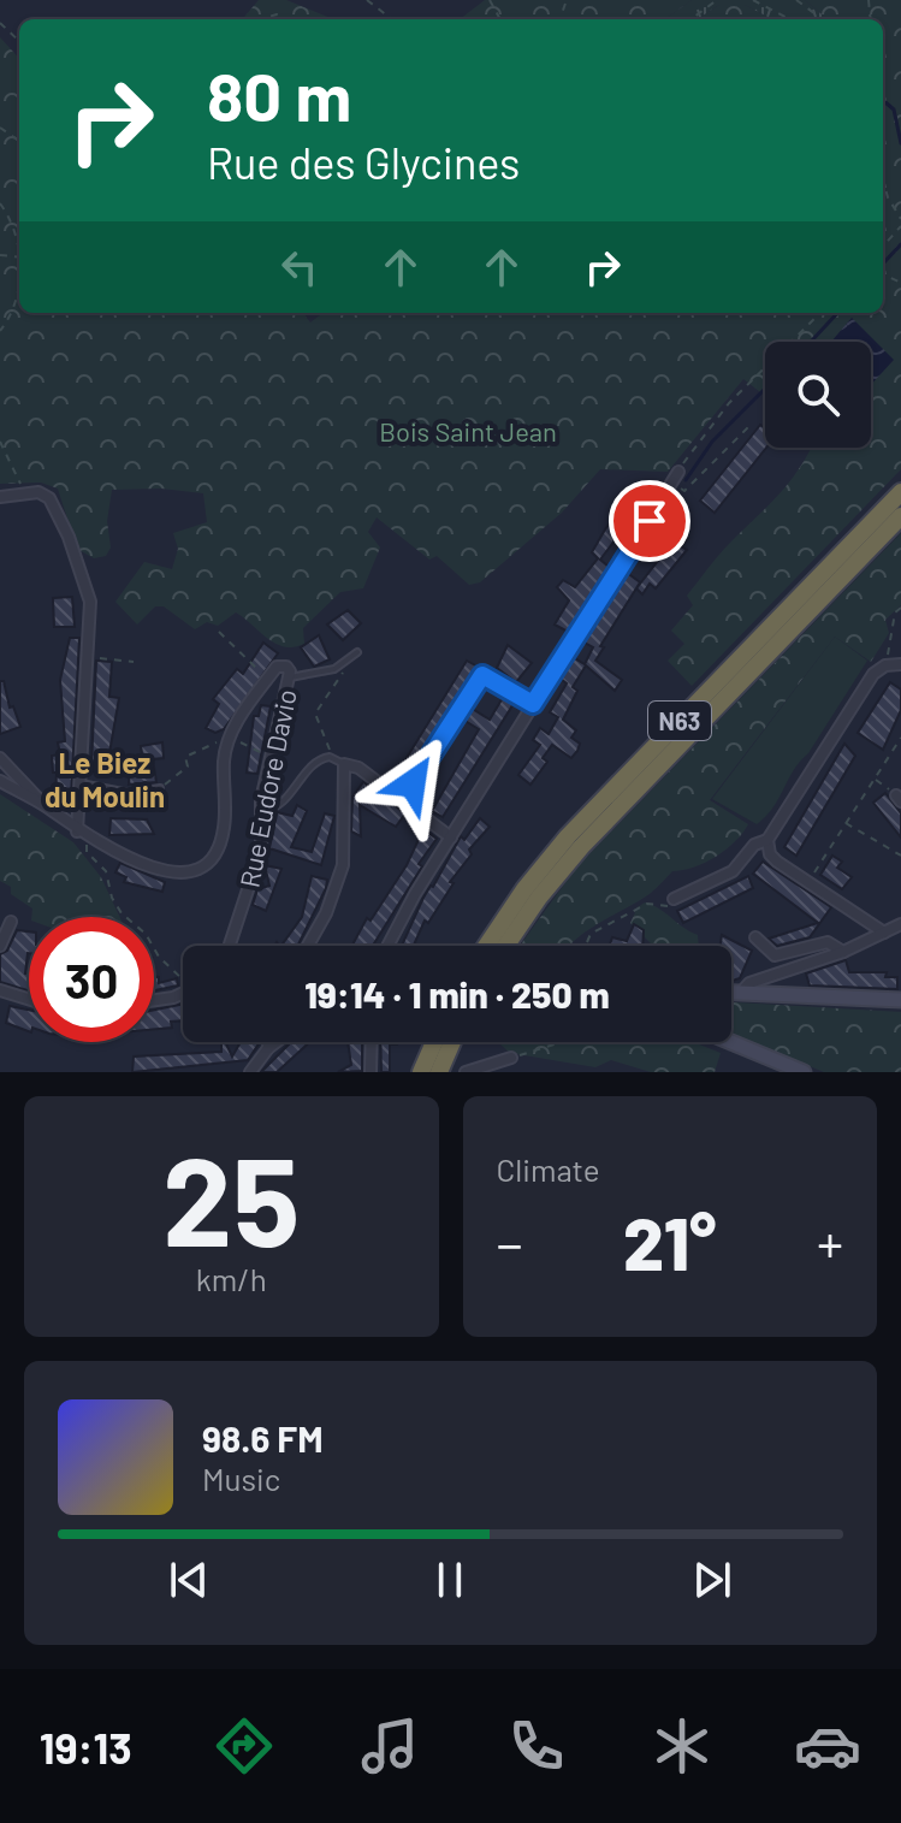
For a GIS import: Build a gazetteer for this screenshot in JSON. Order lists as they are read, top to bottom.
{
  "streets": {
    "highway": ["N63"],
    "street": ["Rue Eudore Davio"]
  },
  "districts": ["Le Biez du Moulin"],
  "parks": ["Bois Saint Jean"],
  "page": {
    "turn": ["80 m", "Rue des Glycines"],
    "limit": "30",
    "trip": "19:14 · 1 min · 250 m",
    "tile": [
      ["25", "km/h"],
      "Climate"
    ],
    "heat": ["−", "21°", "+"],
    "song": ["98.6 FM", "Music"],
    "tabs": "19:13"
  }
}
